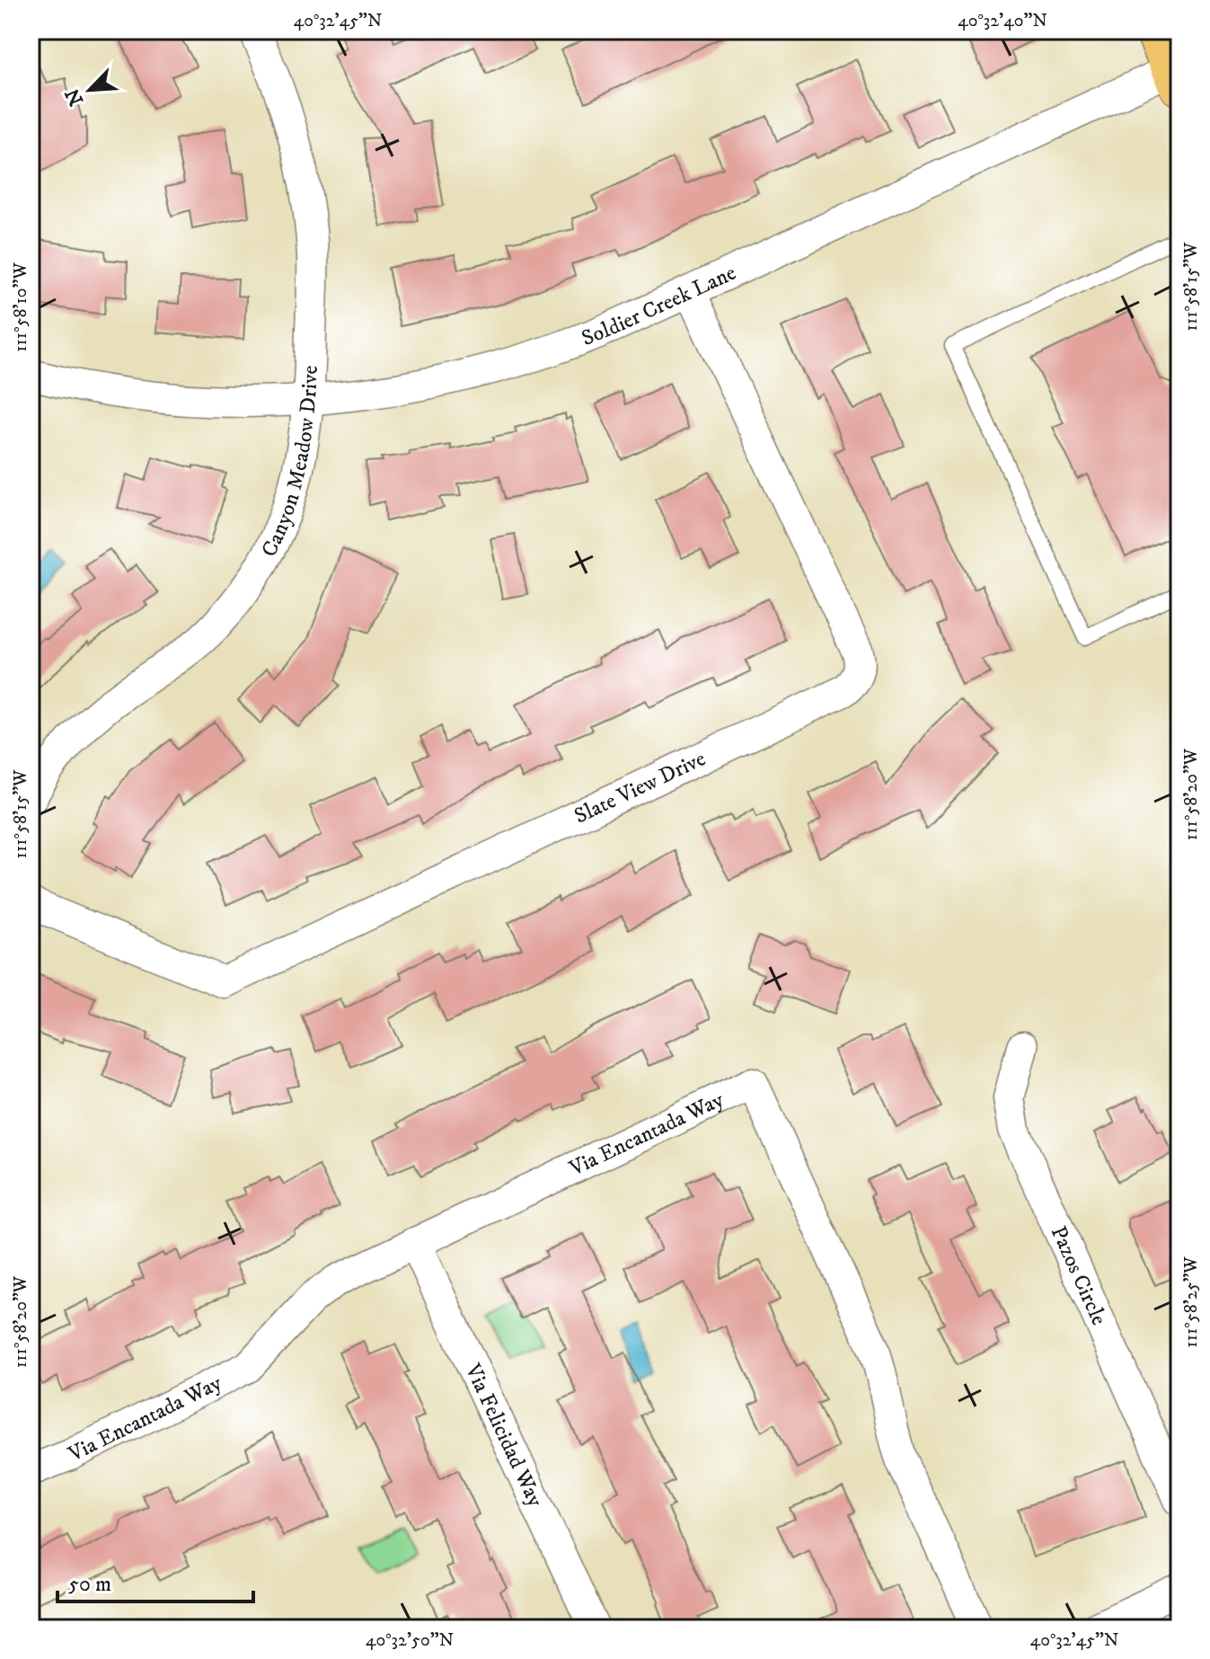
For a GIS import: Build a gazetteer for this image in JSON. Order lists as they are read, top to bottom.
{
  "streets": {
    "street": [
      "Soldier Creek Lane",
      "Canyon Meadow Drive",
      "Slate View Drive",
      "Via Encantada Way",
      "Pazos Circle",
      "Via Felicidad Way"
    ]
  },
  "crossings": [
    ["Soldier Creek Lane", "Canyon Meadow Drive"],
    ["Soldier Creek Lane", "Slate View Drive"],
    ["Via Encantada Way", "Via Felicidad Way"]
  ],
  "scale_bar": "50 m",
  "north": "bottom left",
  "coordinates": [
    "40°32'45\"N",
    "40°32'40\"N",
    "111°58'15\"W",
    "111°58'10\"W",
    "111°58'20\"W",
    "111°58'25\"W",
    "40°32'50\"N"
  ]
}
